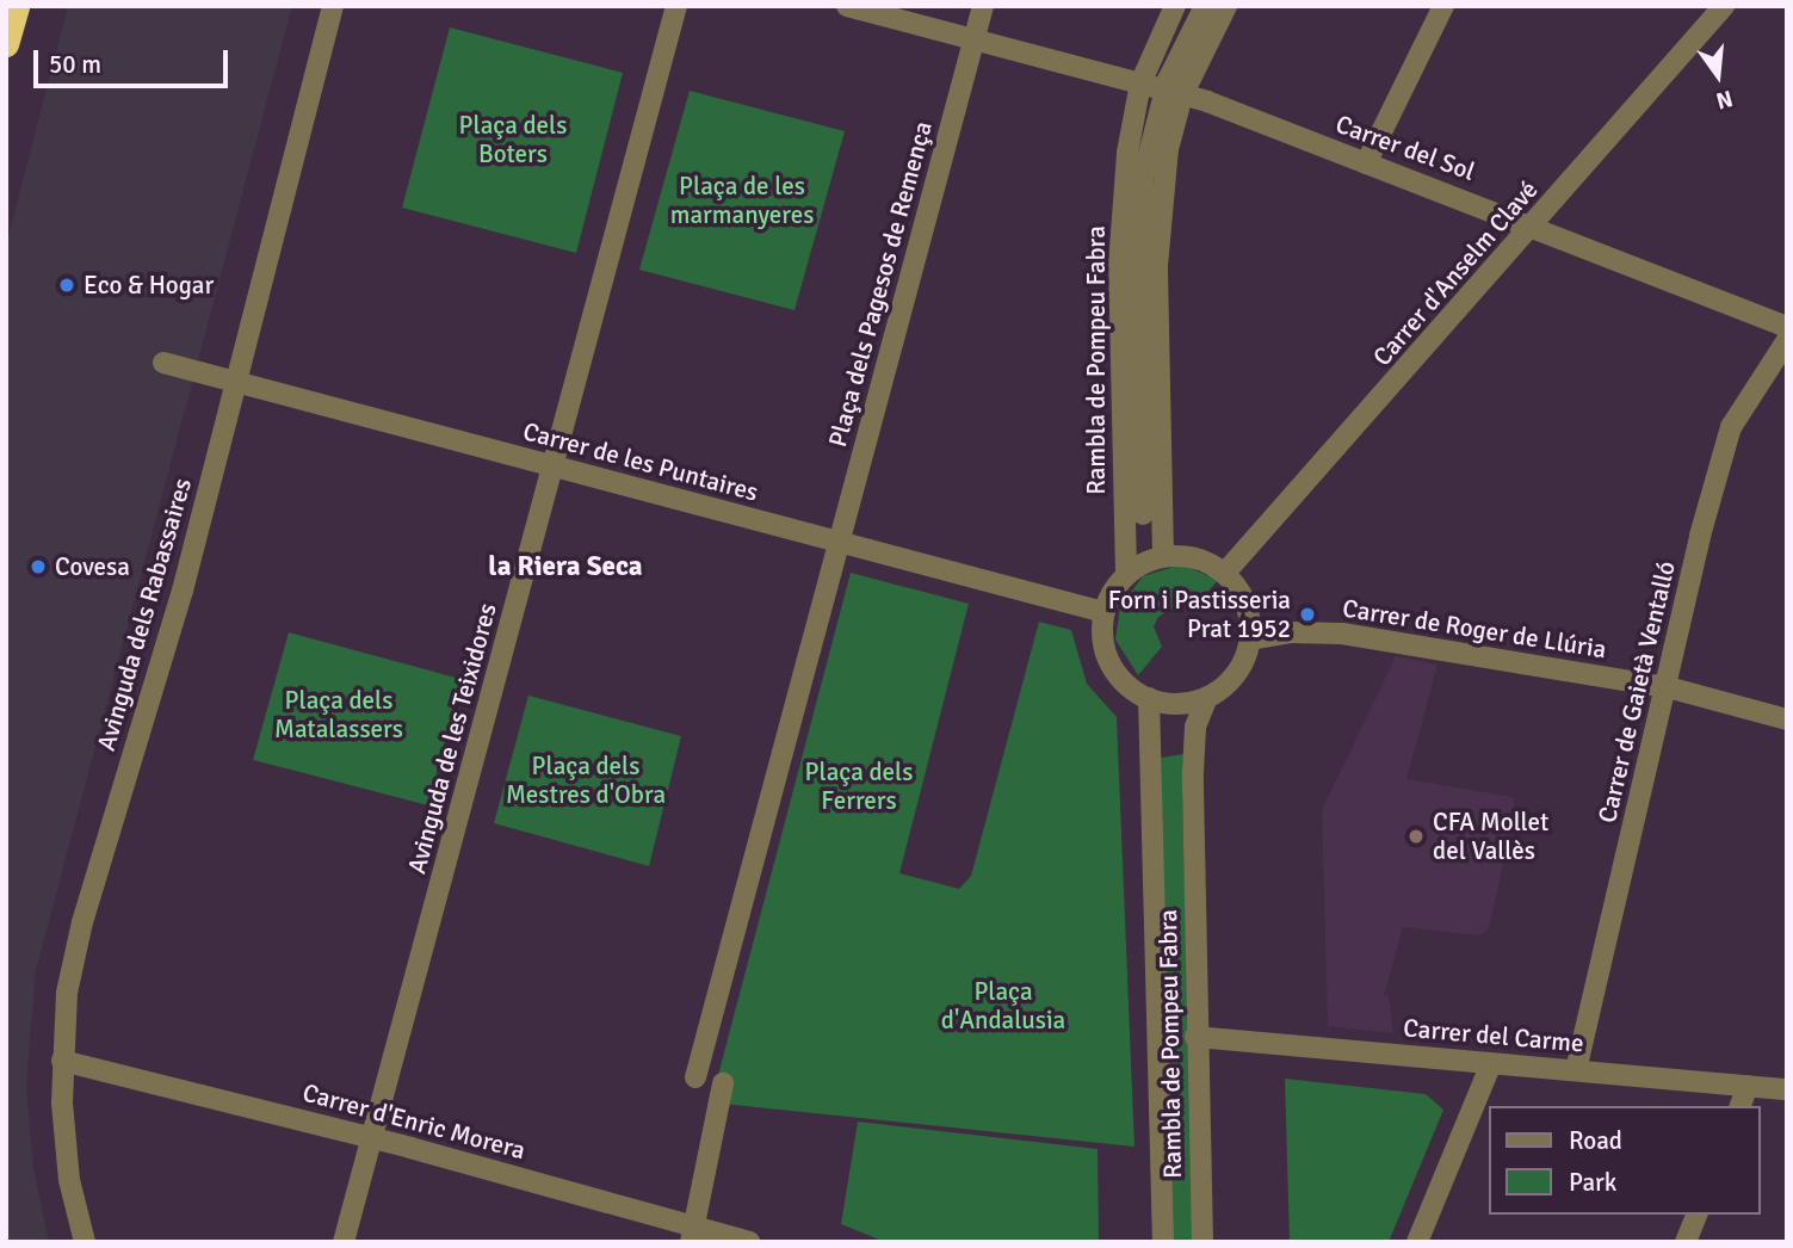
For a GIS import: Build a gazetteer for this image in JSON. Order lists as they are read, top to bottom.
{
  "streets": {
    "street": [
      "Carrer del Sol",
      "Carrer d'Anselm Clavé",
      "Plaça dels Pagesos de Remença",
      "Rambla de Pompeu Fabra",
      "Carrer de les Puntaires",
      "Avinguda dels Rabassaires",
      "Carrer de Roger de Llúria",
      "Carrer de Gaietà Ventalló",
      "Avinguda de les Teixidores",
      "Carrer del Carme",
      "Carrer d'Enric Morera"
    ]
  },
  "crossings": [
    ["Carrer del Sol", "Carrer d'Anselm Clavé"],
    ["Carrer del Sol", "Plaça dels Pagesos de Remença"],
    ["Carrer del Sol", "Rambla de Pompeu Fabra"],
    ["Carrer d'Anselm Clavé", "Rambla de Pompeu Fabra"],
    ["Carrer d'Anselm Clavé", "Carrer de les Puntaires"],
    ["Carrer d'Anselm Clavé", "Carrer de Roger de Llúria"],
    ["Plaça dels Pagesos de Remença", "Carrer de les Puntaires"],
    ["Rambla de Pompeu Fabra", "Carrer de les Puntaires"],
    ["Rambla de Pompeu Fabra", "Carrer de Roger de Llúria"],
    ["Rambla de Pompeu Fabra", "Carrer del Carme"],
    ["Carrer de les Puntaires", "Avinguda dels Rabassaires"],
    ["Carrer de les Puntaires", "Carrer de Roger de Llúria"],
    ["Carrer de les Puntaires", "Avinguda de les Teixidores"],
    ["Avinguda dels Rabassaires", "Carrer d'Enric Morera"],
    ["Carrer de Roger de Llúria", "Carrer de Gaietà Ventalló"],
    ["Carrer de Gaietà Ventalló", "Carrer del Carme"],
    ["Avinguda de les Teixidores", "Carrer d'Enric Morera"]
  ],
  "districts": ["la Riera Seca"],
  "parks": [
    "Plaça dels Boters",
    "Plaça de les marmanyeres",
    "Plaça dels Matalassers",
    "Plaça dels Mestres d'Obra",
    "Plaça dels Ferrers",
    "Plaça d'Andalusia"
  ],
  "places": [
    "Eco & Hogar",
    "Covesa",
    "Forn i Pastisseria Prat 1952",
    "CFA Mollet del Vallès"
  ],
  "legend": ["Road", "Park"],
  "scale_bar": "50 m",
  "north": "bottom"
}
